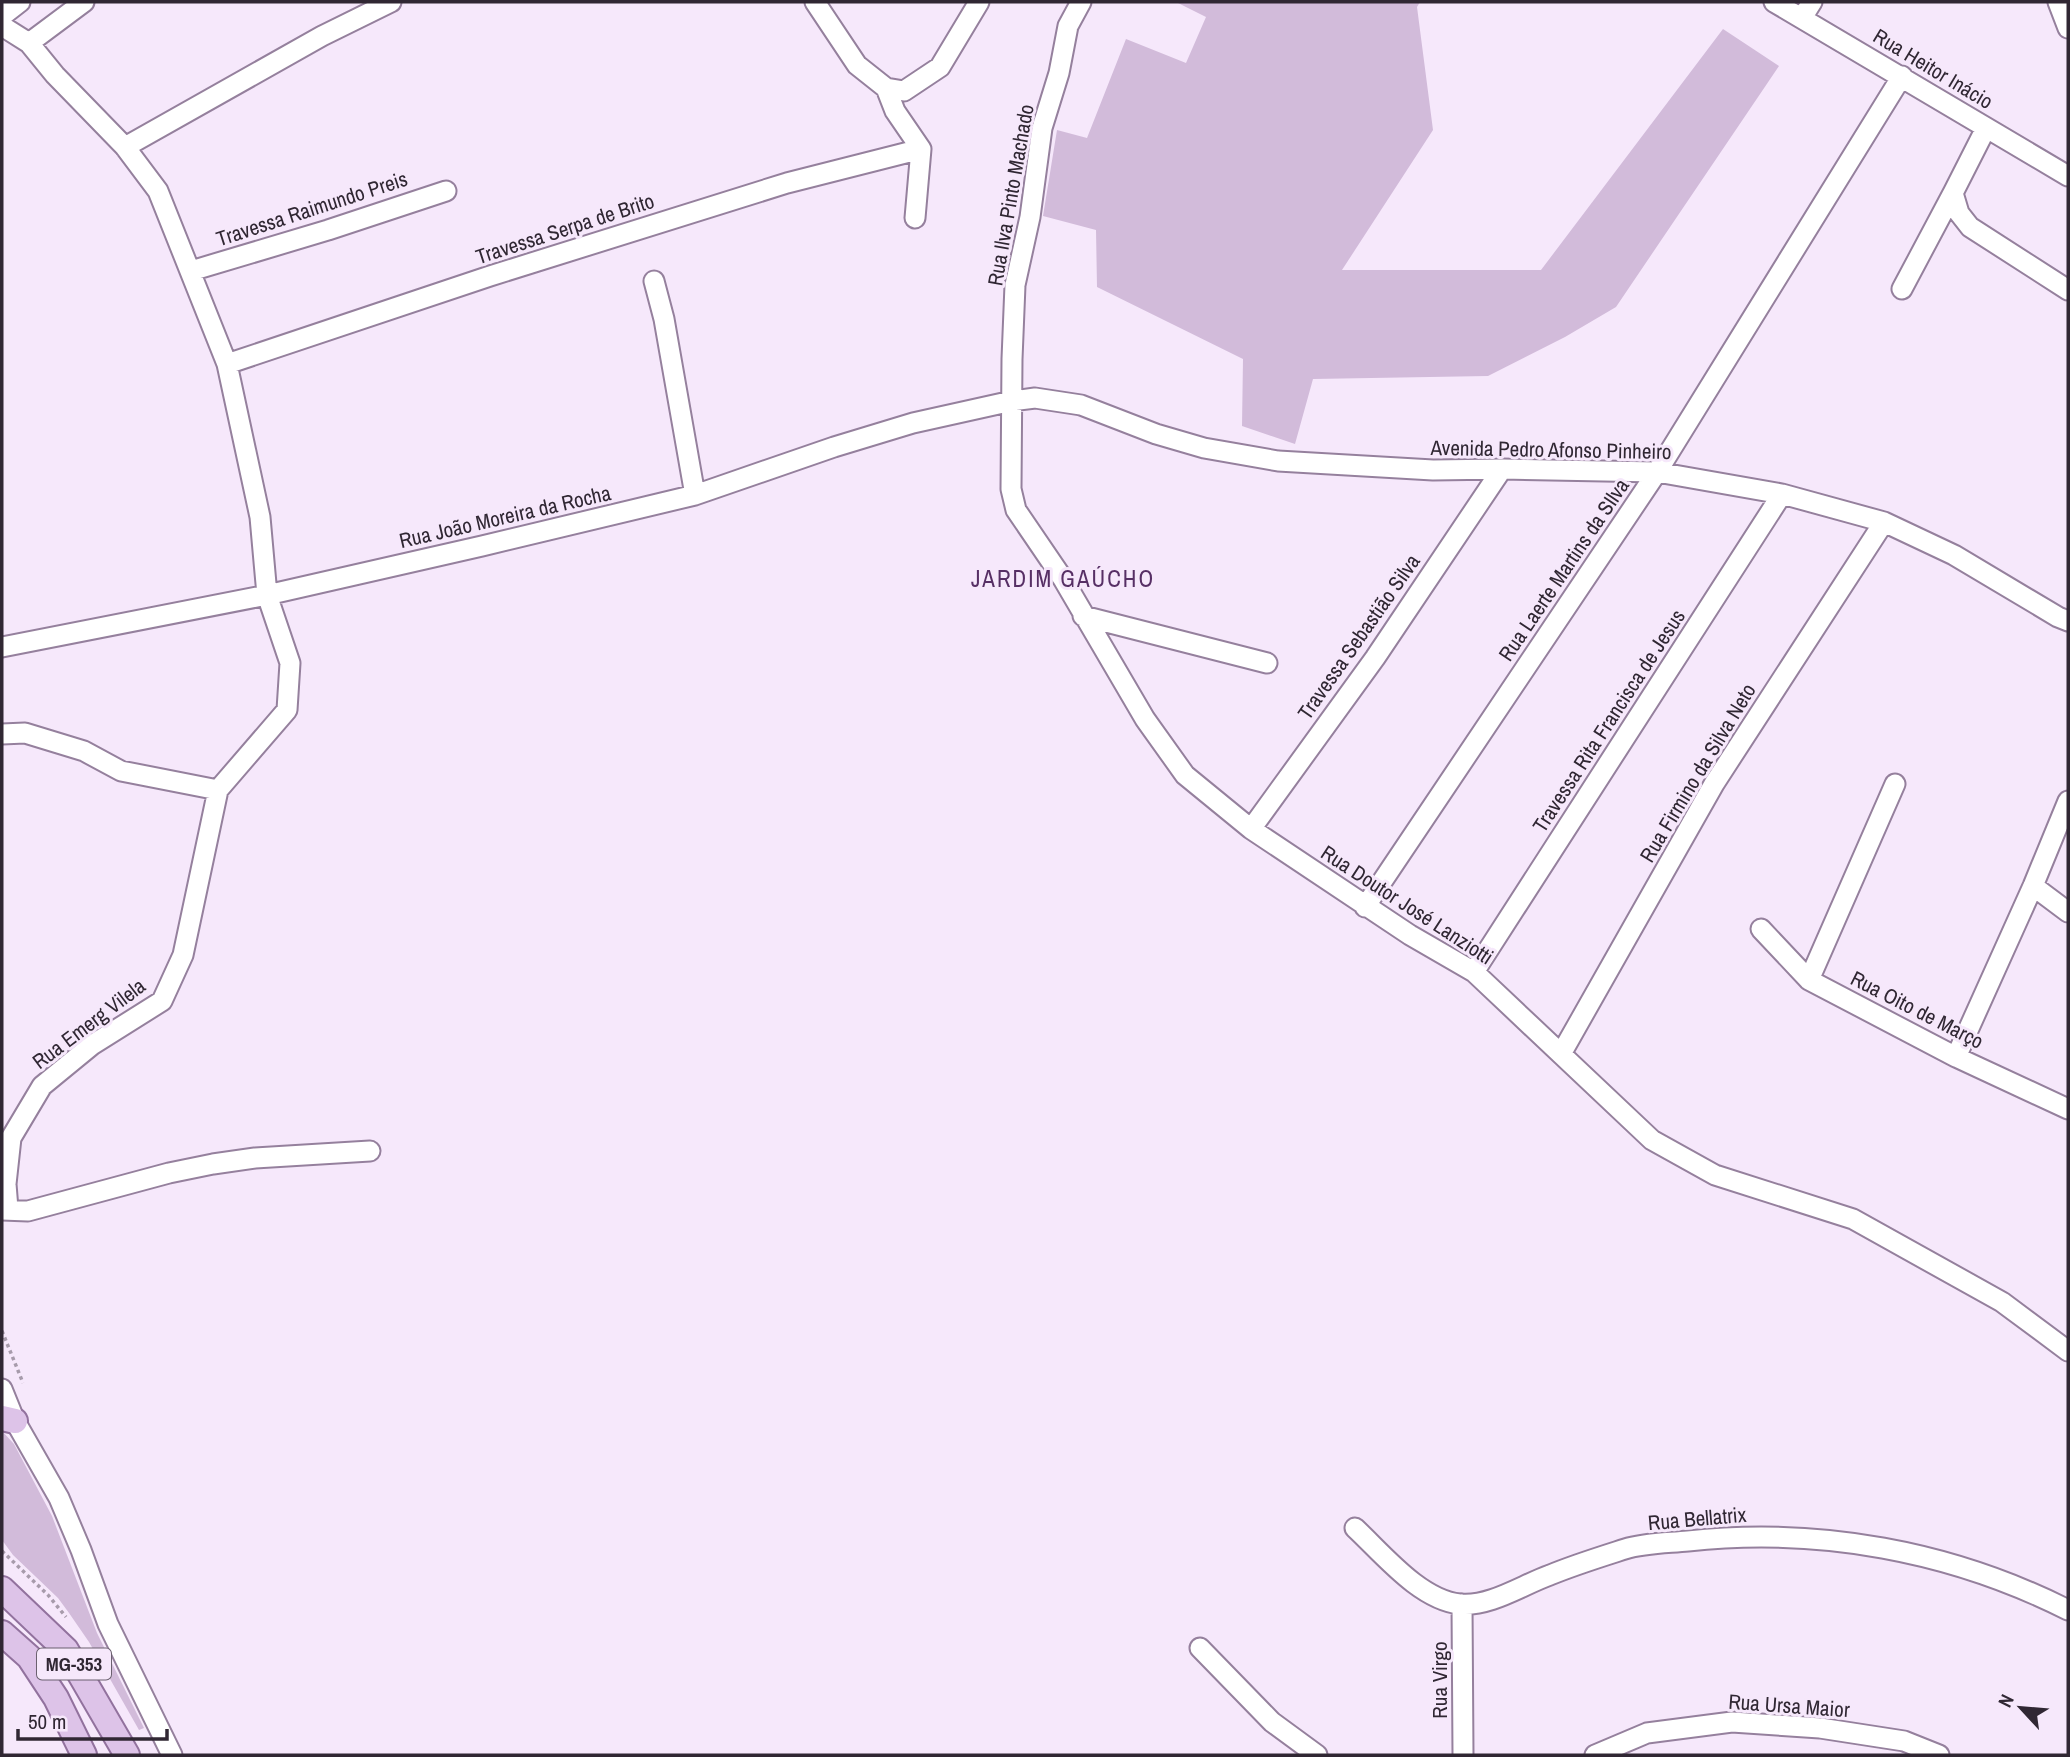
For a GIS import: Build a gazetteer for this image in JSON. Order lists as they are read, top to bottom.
{
  "streets": {
    "main road": ["MG-353"],
    "street": [
      "Rua Heitor Inácio",
      "Rua Ilva Pinto Machado",
      "Travessa Raimundo Preis",
      "Travessa Serpa de Brito",
      "Avenida Pedro Afonso Pinheiro",
      "Rua João Moreira da Rocha",
      "Rua Laerte Martins da SIlva",
      "Travessa Sebastião Silva",
      "Travessa Rita Francisca de Jesus",
      "Rua Firmino da Silva Neto",
      "Rua Doutor José Lanziotti",
      "Rua Oito de Março",
      "Rua Emerg Vilela",
      "Rua Bellatrix",
      "Rua Virgo",
      "Rua Ursa Maior"
    ]
  },
  "crossings": [
    ["Rua Heitor Inácio", "Rua Laerte Martins da SIlva"],
    ["Rua Ilva Pinto Machado", "Avenida Pedro Afonso Pinheiro"],
    ["Rua Ilva Pinto Machado", "Rua João Moreira da Rocha"],
    ["Rua Ilva Pinto Machado", "Rua Doutor José Lanziotti"],
    ["Avenida Pedro Afonso Pinheiro", "Rua João Moreira da Rocha"],
    ["Avenida Pedro Afonso Pinheiro", "Rua Laerte Martins da SIlva"],
    ["Avenida Pedro Afonso Pinheiro", "Travessa Sebastião Silva"],
    ["Avenida Pedro Afonso Pinheiro", "Travessa Rita Francisca de Jesus"],
    ["Avenida Pedro Afonso Pinheiro", "Rua Firmino da Silva Neto"],
    ["Avenida Pedro Afonso Pinheiro", "Rua Doutor José Lanziotti"],
    ["Rua João Moreira da Rocha", "Rua Doutor José Lanziotti"],
    ["Rua Laerte Martins da SIlva", "Rua Doutor José Lanziotti"],
    ["Travessa Sebastião Silva", "Rua Doutor José Lanziotti"],
    ["Travessa Rita Francisca de Jesus", "Rua Doutor José Lanziotti"],
    ["Rua Firmino da Silva Neto", "Rua Doutor José Lanziotti"],
    ["Rua Bellatrix", "Rua Virgo"]
  ],
  "districts": ["JARDIM GAÚCHO"],
  "scale_bar": "50 m",
  "north": "top left"
}
